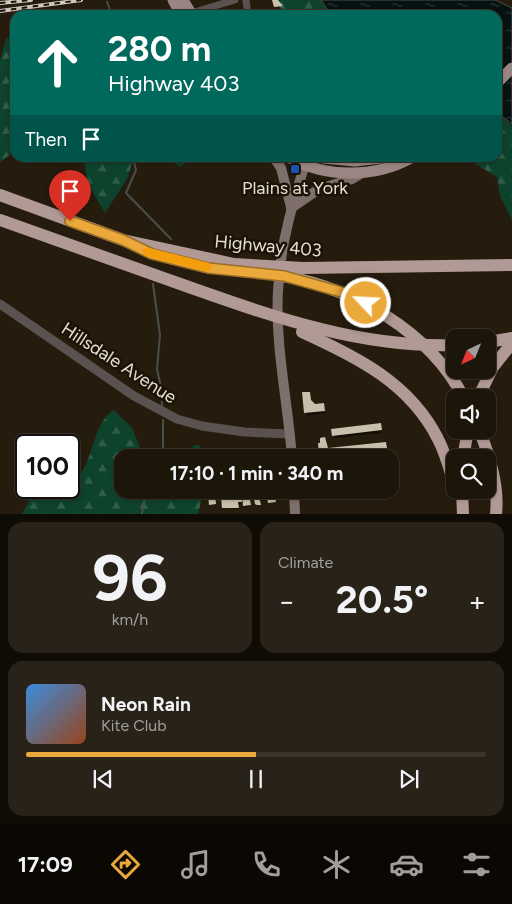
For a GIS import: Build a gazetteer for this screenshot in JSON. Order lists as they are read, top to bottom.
{
  "streets": {
    "highway": ["Highway 403"],
    "street": ["Hillsdale Avenue"]
  },
  "places": {
    "transit": ["Plains at York"]
  },
  "north": "bottom left",
  "page": {
    "turn": ["280 m", "Highway 403"],
    "then": "Then",
    "limit": "100",
    "trip": "17:10 · 1 min · 340 m",
    "tile": [
      ["96", "km/h"],
      "Climate"
    ],
    "heat": ["−", "20.5°", "+"],
    "song": ["Neon Rain", "Kite Club"],
    "tabs": "17:09"
  }
}
